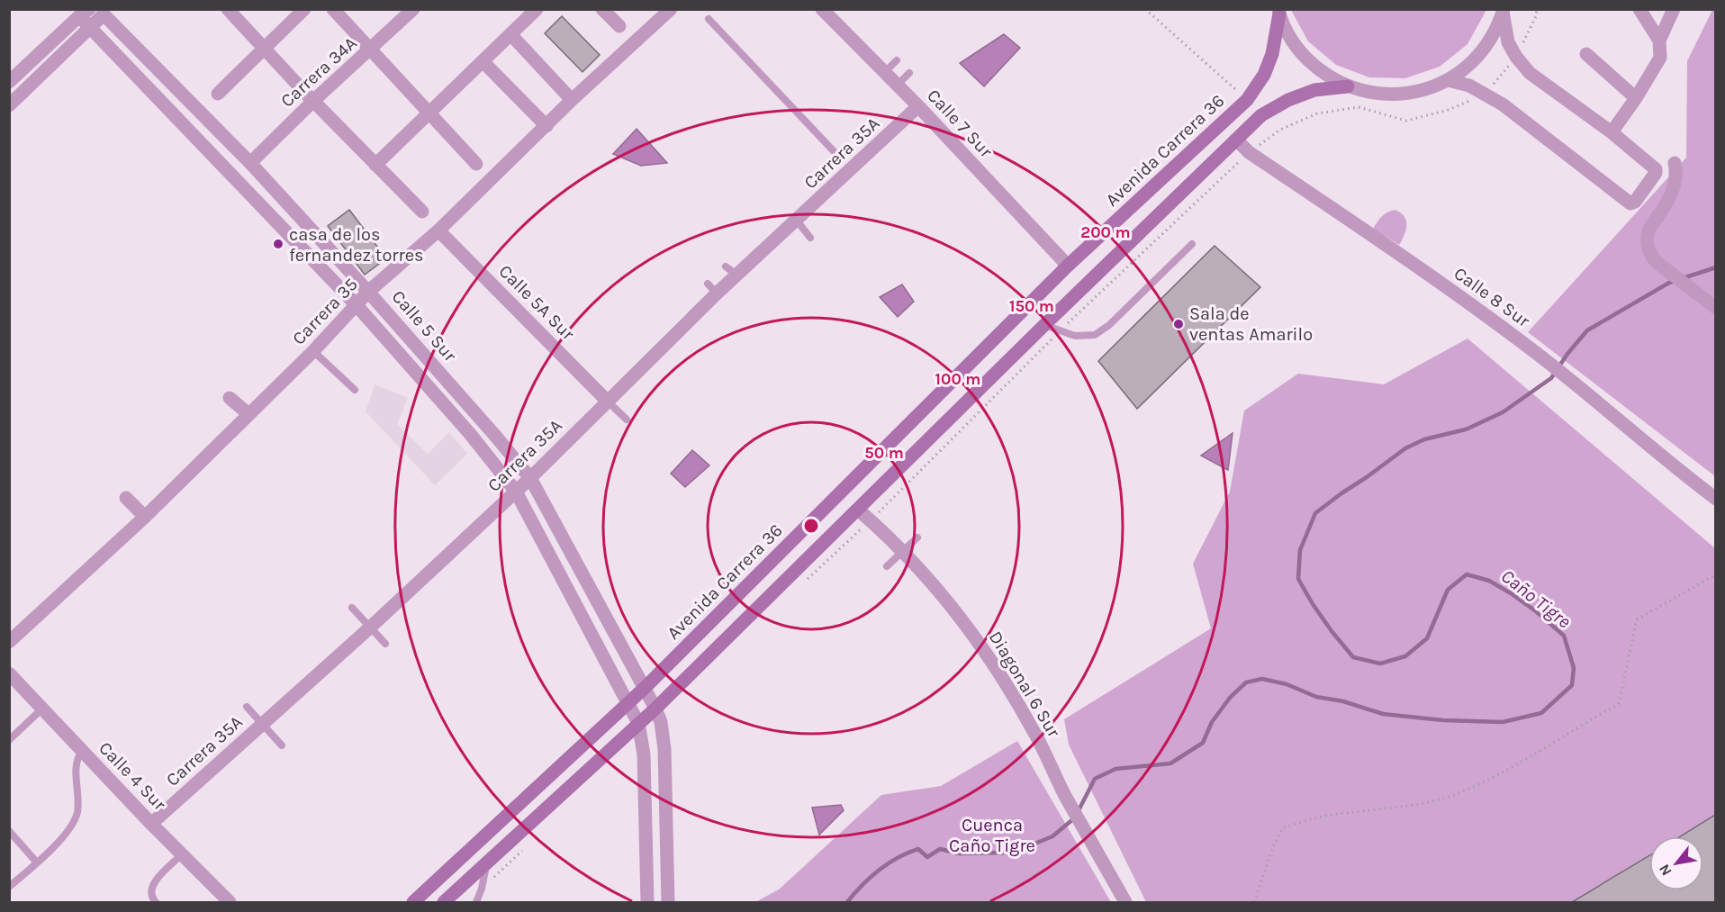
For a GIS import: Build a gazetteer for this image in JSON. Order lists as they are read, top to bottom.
{
  "streets": {
    "main road": ["Avenida Carrera 36"],
    "street": [
      "Carrera 34A",
      "Calle 7 Sur",
      "Carrera 35A",
      "Calle 8 Sur",
      "Calle 5A Sur",
      "Carrera 35",
      "Calle 5 Sur",
      "Diagonal 6 Sur",
      "Calle 4 Sur"
    ]
  },
  "crossings": [
    ["Carrera 34A", "Calle 5 Sur"],
    ["Calle 7 Sur", "Avenida Carrera 36"],
    ["Calle 7 Sur", "Carrera 35A"],
    ["Avenida Carrera 36", "Calle 5 Sur"],
    ["Carrera 35A", "Calle 5A Sur"],
    ["Carrera 35A", "Calle 5 Sur"],
    ["Carrera 35A", "Calle 4 Sur"],
    ["Calle 5A Sur", "Carrera 35"],
    ["Carrera 35", "Calle 5 Sur"]
  ],
  "water": ["Caño Tigre"],
  "parks": ["Cuenca Caño Tigre"],
  "places": ["casa de los fernandez torres", "Sala de ventas Amarilo"],
  "north": "bottom left",
  "rings": [
    "200 m",
    "150 m",
    "100 m",
    "50 m"
  ]
}
